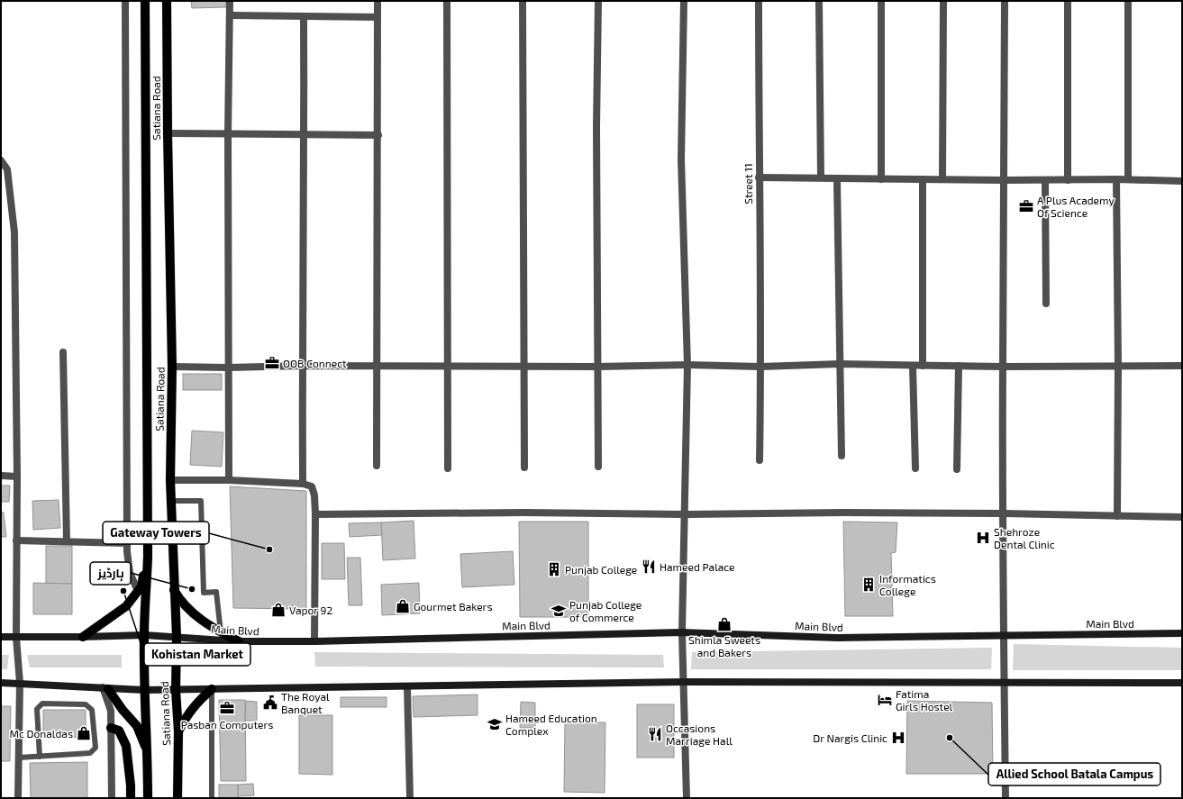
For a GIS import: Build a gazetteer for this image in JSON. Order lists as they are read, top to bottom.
{
  "streets": {
    "main road": ["Satiana Road", "Main Blvd"],
    "street": ["Street 11"]
  },
  "crossings": [
    ["Satiana Road", "Main Blvd"]
  ],
  "places": {
    "office": ["A Plus Academy Of Science", "OOB Connect", "Pasban Computers"],
    "hospital": ["Shehroze Dental Clinic", "Dr Nargis Clinic"],
    "other": [
      "Gateway Towers",
      "ہارڈیز",
      "Kohistan Market",
      "Allied School Batala Campus"
    ],
    "restaurant": ["Hameed Palace", "Occasions Marriage Hall"],
    "building": ["Punjab College", "Informatics College"],
    "shop": [
      "Gourmet Bakers",
      "Vapor 92",
      "Shimla Sweets and Bakers",
      "Mc Donaldas"
    ],
    "school or university": ["Punjab College of Commerce", "Hameed Education Complex"],
    "hotel": ["Fatima Girls Hostel"],
    "public building": ["The Royal Banquet"]
  }
}
